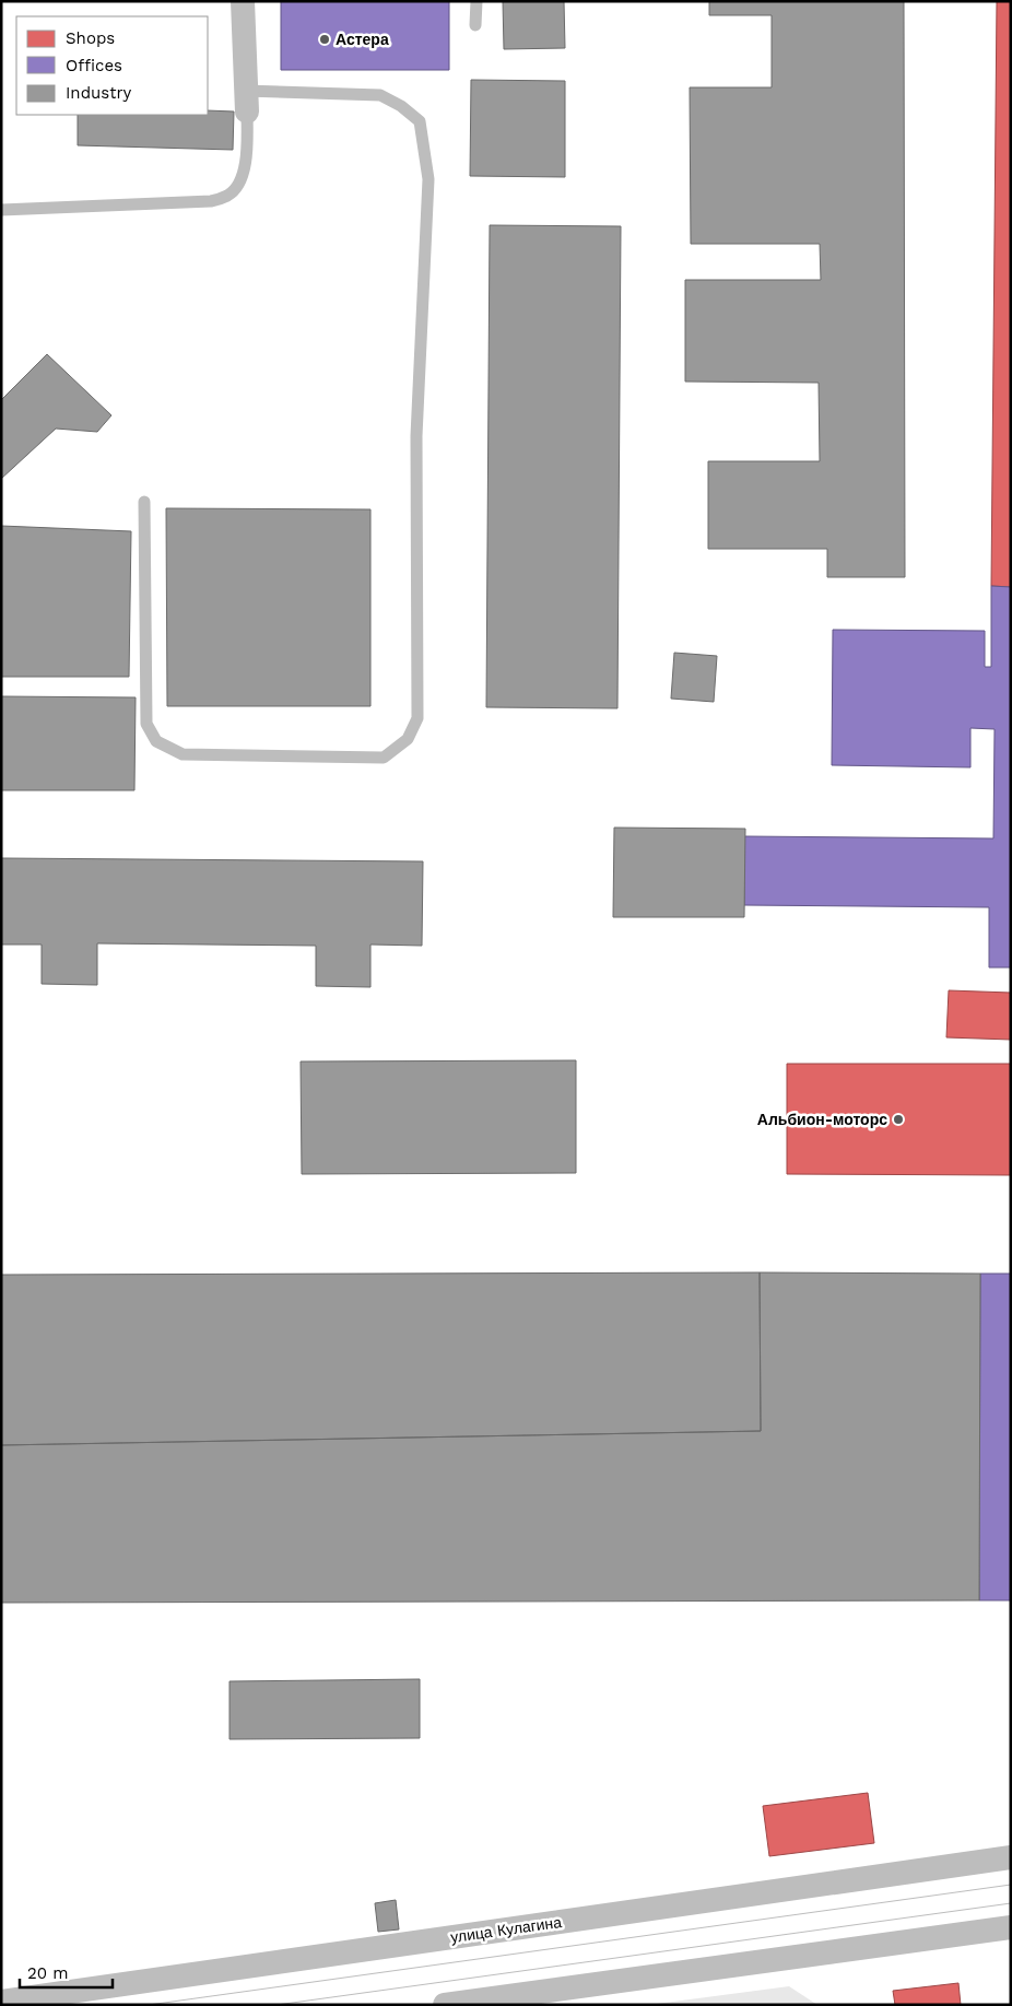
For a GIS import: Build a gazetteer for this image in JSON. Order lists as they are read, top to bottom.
{
  "streets": {
    "street": ["улица Кулагина"]
  },
  "places": ["Астера", "Альбион-моторс"],
  "legend": ["Shops", "Offices", "Industry"],
  "scale_bar": "20 m"
}
